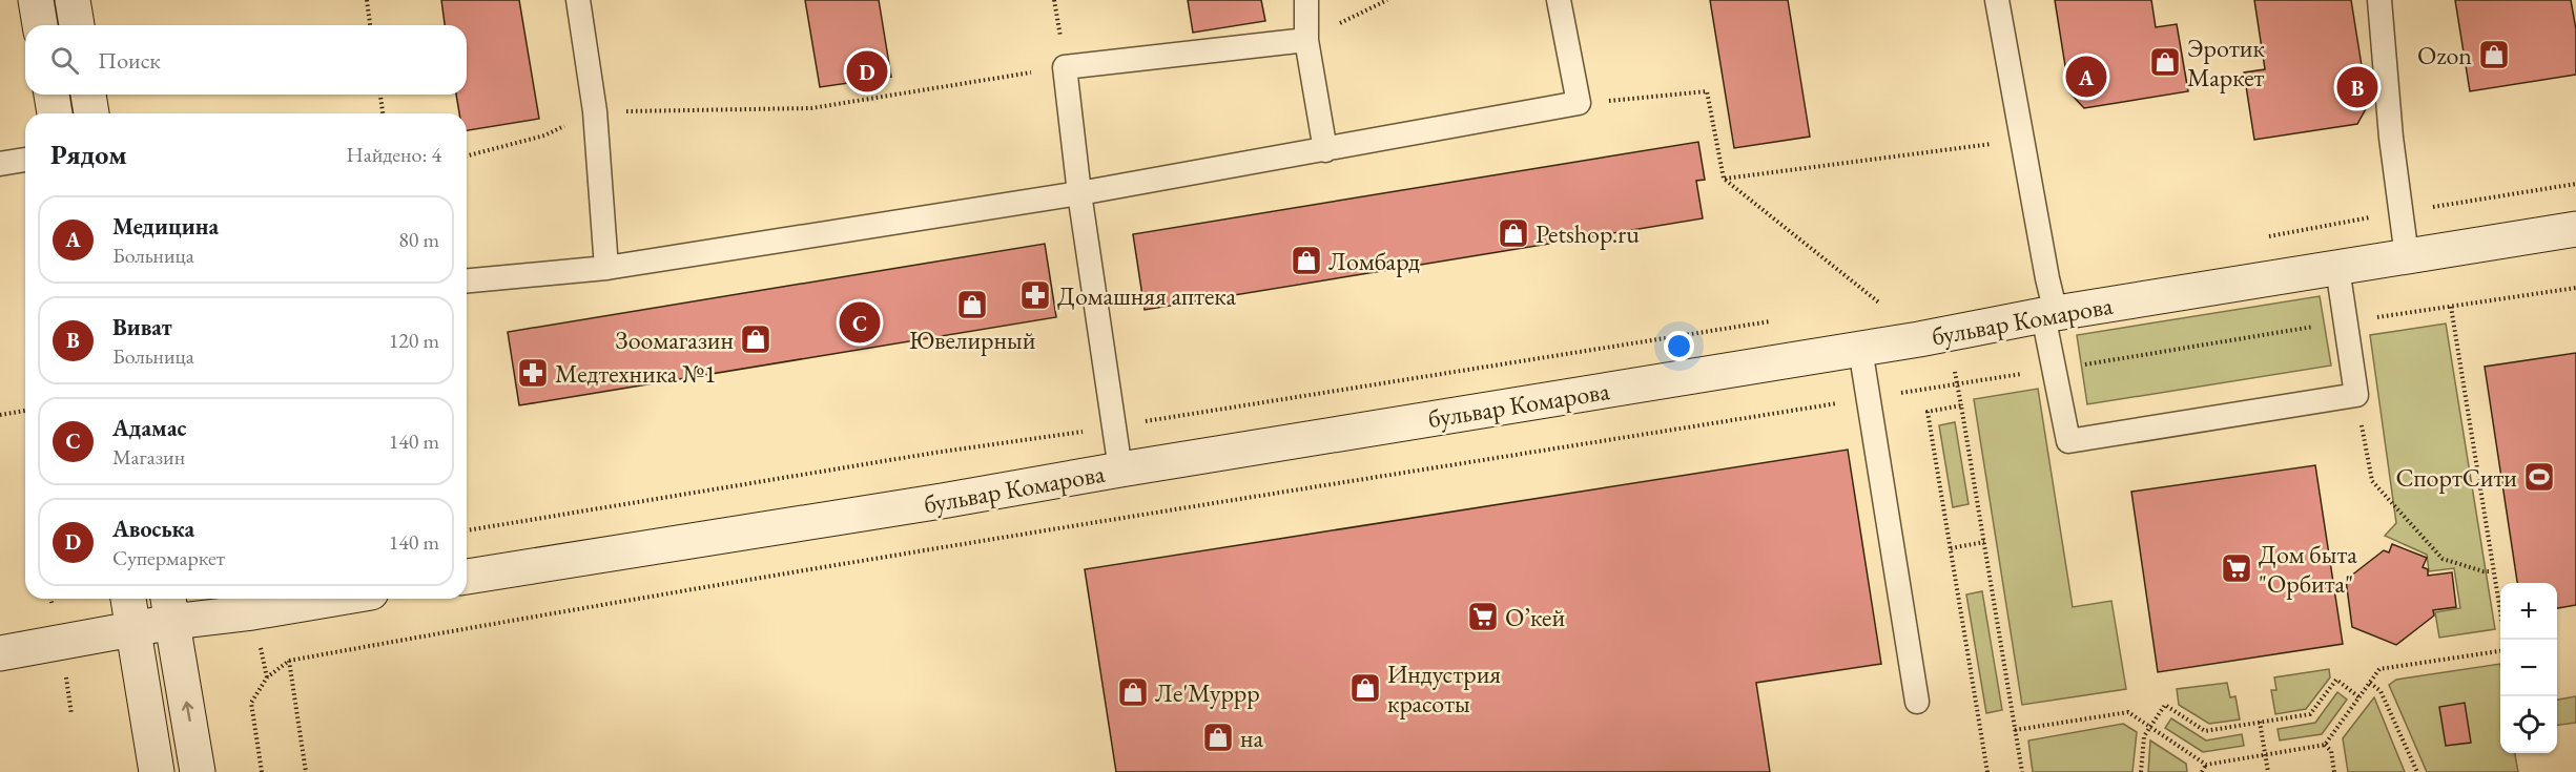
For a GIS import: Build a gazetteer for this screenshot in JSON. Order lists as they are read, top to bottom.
{
  "streets": {
    "street": ["бульвар Комарова"]
  },
  "places": {
    "shop": [
      "Ozon",
      "Эротик Маркет",
      "Petshop.ru",
      "Ломбард",
      "Ювелирный",
      "Зоомагазин",
      "Индустрия красоты",
      "Ле'Муррр",
      "на"
    ],
    "pharmacy": ["Домашняя аптека", "Медтехника №1"],
    "sports": ["СпортСити"],
    "supermarket": ["Дом быта \"Орбита\"", "О’кей"]
  },
  "page": {
    "search": "Поиск",
    "pins": [
      "D",
      "A",
      "B",
      "C"
    ],
    "heading": ["Рядом", "Найдено: 4"],
    "list": [
      {
        "mark": "A",
        "name": "Медицина",
        "note": "Больница",
        "value": "80 m"
      },
      {
        "mark": "B",
        "name": "Виват",
        "note": "Больница",
        "value": "120 m"
      },
      {
        "mark": "C",
        "name": "Адамас",
        "note": "Магазин",
        "value": "140 m"
      },
      {
        "mark": "D",
        "name": "Авоська",
        "note": "Супермаркет",
        "value": "140 m"
      }
    ],
    "map_buttons": ["+", "−"]
  }
}
